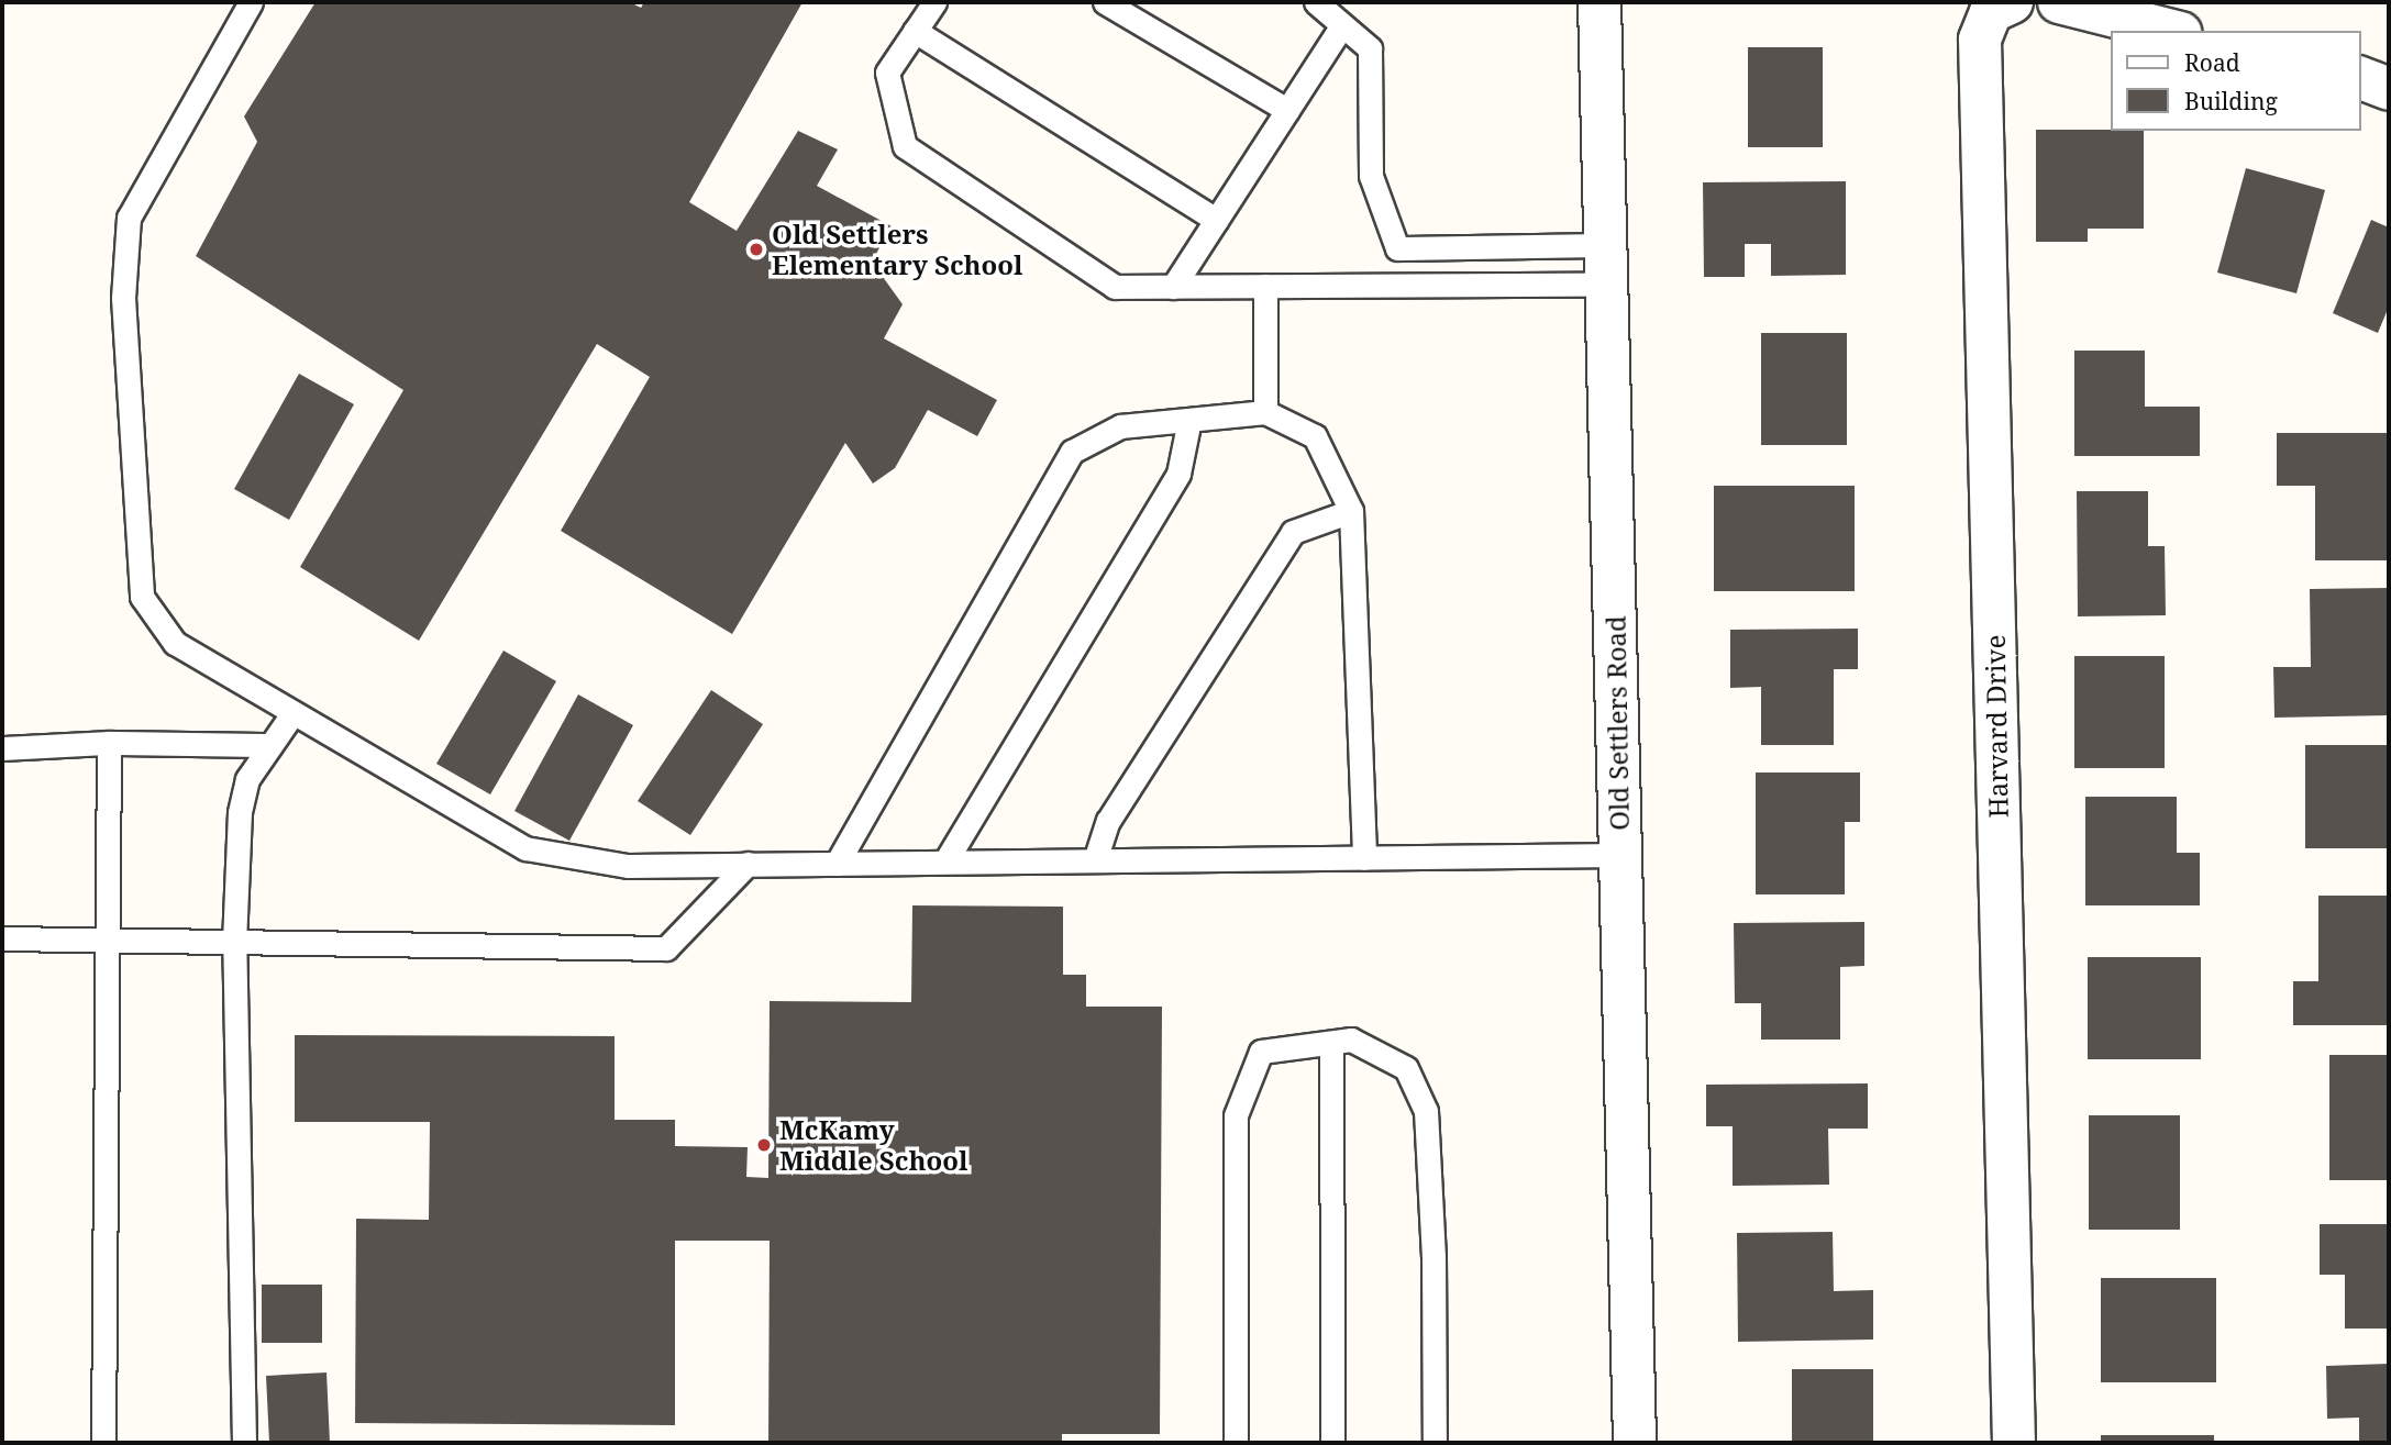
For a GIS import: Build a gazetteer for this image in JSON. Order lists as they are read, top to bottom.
{
  "streets": {
    "street": ["Old Settlers Road", "Harvard Drive"]
  },
  "places": ["Old Settlers Elementary School", "McKamy Middle School"],
  "legend": ["Road", "Building"]
}
